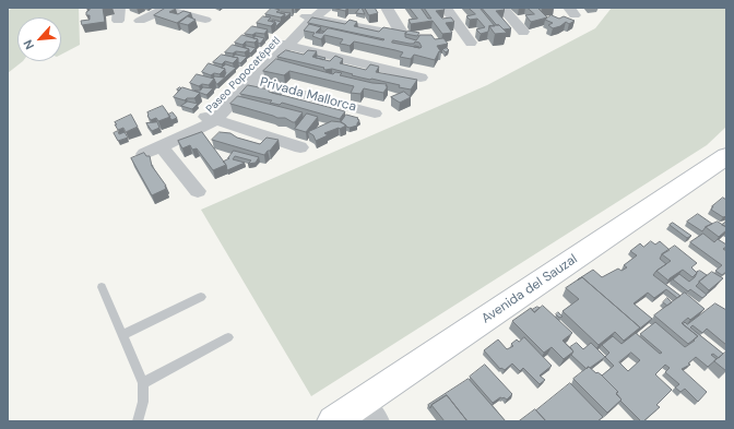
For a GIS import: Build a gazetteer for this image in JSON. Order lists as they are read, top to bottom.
{
  "streets": {
    "street": ["Paseo Popocatépetl", "Privada Mallorca", "Avenida del Sauzal"]
  },
  "crossings": [
    ["Paseo Popocatépetl", "Privada Mallorca"]
  ],
  "north": "bottom left"
}
